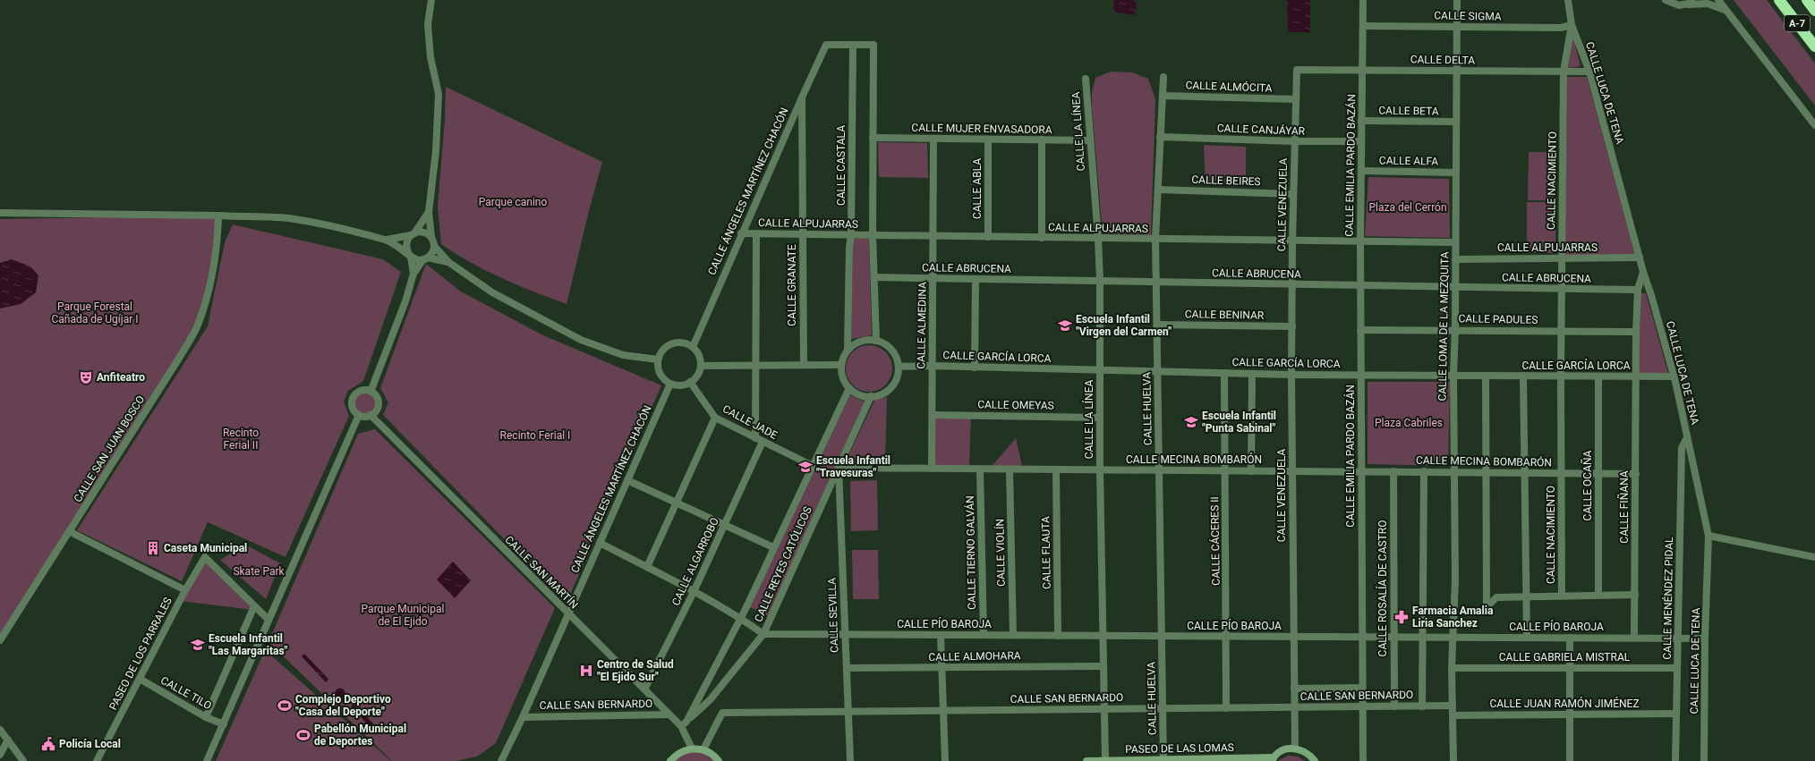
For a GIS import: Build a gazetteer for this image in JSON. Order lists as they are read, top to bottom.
{
  "streets": {
    "highway": ["A-7"],
    "main road": ["PASEO DE LAS LOMAS"],
    "street": [
      "CALLE SIGMA",
      "CALLE DELTA",
      "CALLE ALMÓCITA",
      "CALLE LUCA DE TENA",
      "CALLE BETA",
      "CALLE MUJER ENVASADORA",
      "CALLE CANJÁYAR",
      "CALLE LA LÍNEA",
      "CALLE ALFA",
      "CALLE CASTALA",
      "CALLE EMILIA PARDO BAZÁN",
      "CALLE BEIRES",
      "CALLE NACIMIENTO",
      "CALLE ABLA",
      "CALLE ÁNGELES MARTÍNEZ CHACÓN",
      "CALLE VENEZUELA",
      "CALLE ALPUJARRAS",
      "CALLE ABRUCENA",
      "CALLE GRANATE",
      "CALLE BENINAR",
      "CALLE PADULES",
      "CALLE ALMEDINA",
      "CALLE LOMA DE LA MEZQUITA",
      "CALLE GARCÍA LORCA",
      "CALLE OMEYAS",
      "CALLE HUELVA",
      "CALLE JADE",
      "CALLE SAN JUAN BOSCO",
      "CALLE MECINA BOMBARÓN",
      "CALLE OCAÑA",
      "CALLE FIÑANA",
      "CALLE CÁCERES II",
      "CALLE TIERNO GALVÁN",
      "CALLE VIOLÍN",
      "CALLE FLAUTA",
      "CALLE ALGARROBO",
      "CALLE REYES CATÓLICOS",
      "CALLE SAN MARTÍN",
      "CALLE ROSALÍA DE CASTRO",
      "CALLE MENÉNDEZ PIDAL",
      "CALLE SEVILLA",
      "CALLE PÍO BAROJA",
      "PASEO DE LOS PARRALES",
      "CALLE ALMOHARA",
      "CALLE GABRIELA MISTRAL",
      "CALLE TILO",
      "CALLE SAN BERNARDO",
      "CALLE JUAN RAMÓN JIMÉNEZ"
    ]
  },
  "crossings": [
    ["CALLE SIGMA", "CALLE LUCA DE TENA"],
    ["CALLE SIGMA", "CALLE EMILIA PARDO BAZÁN"],
    ["CALLE SIGMA", "CALLE NACIMIENTO"],
    ["CALLE SIGMA", "CALLE LOMA DE LA MEZQUITA"],
    ["CALLE DELTA", "CALLE LUCA DE TENA"],
    ["CALLE DELTA", "CALLE EMILIA PARDO BAZÁN"],
    ["CALLE DELTA", "CALLE NACIMIENTO"],
    ["CALLE DELTA", "CALLE VENEZUELA"],
    ["CALLE DELTA", "CALLE LOMA DE LA MEZQUITA"],
    ["CALLE ALMÓCITA", "CALLE VENEZUELA"],
    ["CALLE ALMÓCITA", "CALLE HUELVA"],
    ["CALLE LUCA DE TENA", "CALLE NACIMIENTO"],
    ["CALLE LUCA DE TENA", "CALLE ALPUJARRAS"],
    ["CALLE LUCA DE TENA", "CALLE GARCÍA LORCA"],
    ["CALLE LUCA DE TENA", "CALLE FIÑANA"],
    ["CALLE LUCA DE TENA", "CALLE MENÉNDEZ PIDAL"],
    ["CALLE LUCA DE TENA", "CALLE PÍO BAROJA"],
    ["CALLE BETA", "CALLE EMILIA PARDO BAZÁN"],
    ["CALLE BETA", "CALLE LOMA DE LA MEZQUITA"],
    ["CALLE MUJER ENVASADORA", "CALLE LA LÍNEA"],
    ["CALLE MUJER ENVASADORA", "CALLE ABLA"],
    ["CALLE MUJER ENVASADORA", "CALLE ALMEDINA"],
    ["CALLE CANJÁYAR", "CALLE EMILIA PARDO BAZÁN"],
    ["CALLE CANJÁYAR", "CALLE VENEZUELA"],
    ["CALLE CANJÁYAR", "CALLE HUELVA"],
    ["CALLE LA LÍNEA", "CALLE ALPUJARRAS"],
    ["CALLE LA LÍNEA", "CALLE ABRUCENA"],
    ["CALLE LA LÍNEA", "CALLE GARCÍA LORCA"],
    ["CALLE LA LÍNEA", "CALLE OMEYAS"],
    ["CALLE LA LÍNEA", "CALLE MECINA BOMBARÓN"],
    ["CALLE LA LÍNEA", "CALLE PÍO BAROJA"],
    ["CALLE LA LÍNEA", "CALLE ALMOHARA"],
    ["CALLE LA LÍNEA", "CALLE SAN BERNARDO"],
    ["CALLE LA LÍNEA", "PASEO DE LAS LOMAS"],
    ["CALLE ALFA", "CALLE EMILIA PARDO BAZÁN"],
    ["CALLE ALFA", "CALLE LOMA DE LA MEZQUITA"],
    ["CALLE CASTALA", "CALLE ÁNGELES MARTÍNEZ CHACÓN"],
    ["CALLE CASTALA", "CALLE ALPUJARRAS"],
    ["CALLE CASTALA", "CALLE GARCÍA LORCA"],
    ["CALLE CASTALA", "CALLE REYES CATÓLICOS"],
    ["CALLE EMILIA PARDO BAZÁN", "CALLE ALPUJARRAS"],
    ["CALLE EMILIA PARDO BAZÁN", "CALLE ABRUCENA"],
    ["CALLE EMILIA PARDO BAZÁN", "CALLE PADULES"],
    ["CALLE EMILIA PARDO BAZÁN", "CALLE GARCÍA LORCA"],
    ["CALLE EMILIA PARDO BAZÁN", "CALLE MECINA BOMBARÓN"],
    ["CALLE EMILIA PARDO BAZÁN", "CALLE PÍO BAROJA"],
    ["CALLE EMILIA PARDO BAZÁN", "CALLE SAN BERNARDO"],
    ["CALLE BEIRES", "CALLE VENEZUELA"],
    ["CALLE BEIRES", "CALLE HUELVA"],
    ["CALLE NACIMIENTO", "CALLE ALPUJARRAS"],
    ["CALLE NACIMIENTO", "CALLE ABRUCENA"],
    ["CALLE NACIMIENTO", "CALLE PADULES"],
    ["CALLE NACIMIENTO", "CALLE GARCÍA LORCA"],
    ["CALLE NACIMIENTO", "CALLE MECINA BOMBARÓN"],
    ["CALLE ABLA", "CALLE ALPUJARRAS"],
    ["CALLE ÁNGELES MARTÍNEZ CHACÓN", "CALLE ALPUJARRAS"],
    ["CALLE ÁNGELES MARTÍNEZ CHACÓN", "CALLE GRANATE"],
    ["CALLE ÁNGELES MARTÍNEZ CHACÓN", "CALLE JADE"],
    ["CALLE ÁNGELES MARTÍNEZ CHACÓN", "CALLE SAN MARTÍN"],
    ["CALLE ÁNGELES MARTÍNEZ CHACÓN", "CALLE SAN BERNARDO"],
    ["CALLE VENEZUELA", "CALLE ALPUJARRAS"],
    ["CALLE VENEZUELA", "CALLE ABRUCENA"],
    ["CALLE VENEZUELA", "CALLE BENINAR"],
    ["CALLE VENEZUELA", "CALLE GARCÍA LORCA"],
    ["CALLE VENEZUELA", "CALLE MECINA BOMBARÓN"],
    ["CALLE VENEZUELA", "CALLE PÍO BAROJA"],
    ["CALLE VENEZUELA", "CALLE SAN BERNARDO"],
    ["CALLE ALPUJARRAS", "CALLE GRANATE"],
    ["CALLE ALPUJARRAS", "CALLE ALMEDINA"],
    ["CALLE ALPUJARRAS", "CALLE LOMA DE LA MEZQUITA"],
    ["CALLE ALPUJARRAS", "CALLE HUELVA"],
    ["CALLE ABRUCENA", "CALLE ALMEDINA"],
    ["CALLE ABRUCENA", "CALLE LOMA DE LA MEZQUITA"],
    ["CALLE ABRUCENA", "CALLE HUELVA"],
    ["CALLE ABRUCENA", "CALLE FIÑANA"],
    ["CALLE BENINAR", "CALLE HUELVA"],
    ["CALLE PADULES", "CALLE LOMA DE LA MEZQUITA"],
    ["CALLE PADULES", "CALLE FIÑANA"],
    ["CALLE ALMEDINA", "CALLE GARCÍA LORCA"],
    ["CALLE ALMEDINA", "CALLE OMEYAS"],
    ["CALLE ALMEDINA", "CALLE MECINA BOMBARÓN"],
    ["CALLE LOMA DE LA MEZQUITA", "CALLE GARCÍA LORCA"],
    ["CALLE LOMA DE LA MEZQUITA", "CALLE MECINA BOMBARÓN"],
    ["CALLE LOMA DE LA MEZQUITA", "CALLE PÍO BAROJA"],
    ["CALLE LOMA DE LA MEZQUITA", "CALLE GABRIELA MISTRAL"],
    ["CALLE LOMA DE LA MEZQUITA", "CALLE SAN BERNARDO"],
    ["CALLE LOMA DE LA MEZQUITA", "CALLE JUAN RAMÓN JIMÉNEZ"],
    ["CALLE GARCÍA LORCA", "CALLE HUELVA"],
    ["CALLE GARCÍA LORCA", "CALLE OCAÑA"],
    ["CALLE GARCÍA LORCA", "CALLE FIÑANA"],
    ["CALLE GARCÍA LORCA", "CALLE CÁCERES II"],
    ["CALLE GARCÍA LORCA", "CALLE REYES CATÓLICOS"],
    ["CALLE HUELVA", "CALLE MECINA BOMBARÓN"],
    ["CALLE HUELVA", "CALLE PÍO BAROJA"],
    ["CALLE HUELVA", "CALLE SAN BERNARDO"],
    ["CALLE HUELVA", "PASEO DE LAS LOMAS"],
    ["CALLE JADE", "CALLE ALGARROBO"],
    ["CALLE JADE", "CALLE REYES CATÓLICOS"],
    ["CALLE MECINA BOMBARÓN", "CALLE OCAÑA"],
    ["CALLE MECINA BOMBARÓN", "CALLE FIÑANA"],
    ["CALLE MECINA BOMBARÓN", "CALLE CÁCERES II"],
    ["CALLE MECINA BOMBARÓN", "CALLE TIERNO GALVÁN"],
    ["CALLE MECINA BOMBARÓN", "CALLE VIOLÍN"],
    ["CALLE MECINA BOMBARÓN", "CALLE FLAUTA"],
    ["CALLE MECINA BOMBARÓN", "CALLE REYES CATÓLICOS"],
    ["CALLE MECINA BOMBARÓN", "CALLE ROSALÍA DE CASTRO"],
    ["CALLE MECINA BOMBARÓN", "CALLE SEVILLA"],
    ["CALLE FIÑANA", "CALLE PÍO BAROJA"],
    ["CALLE CÁCERES II", "CALLE PÍO BAROJA"],
    ["CALLE CÁCERES II", "CALLE SAN BERNARDO"],
    ["CALLE TIERNO GALVÁN", "CALLE PÍO BAROJA"],
    ["CALLE VIOLÍN", "CALLE PÍO BAROJA"],
    ["CALLE FLAUTA", "CALLE PÍO BAROJA"],
    ["CALLE ALGARROBO", "CALLE SAN MARTÍN"],
    ["CALLE REYES CATÓLICOS", "CALLE SAN MARTÍN"],
    ["CALLE REYES CATÓLICOS", "CALLE SEVILLA"],
    ["CALLE REYES CATÓLICOS", "CALLE PÍO BAROJA"],
    ["CALLE SAN MARTÍN", "CALLE SAN BERNARDO"],
    ["CALLE ROSALÍA DE CASTRO", "CALLE PÍO BAROJA"],
    ["CALLE ROSALÍA DE CASTRO", "CALLE SAN BERNARDO"],
    ["CALLE MENÉNDEZ PIDAL", "CALLE PÍO BAROJA"],
    ["CALLE MENÉNDEZ PIDAL", "CALLE GABRIELA MISTRAL"],
    ["CALLE MENÉNDEZ PIDAL", "CALLE JUAN RAMÓN JIMÉNEZ"],
    ["CALLE SEVILLA", "CALLE PÍO BAROJA"],
    ["CALLE SEVILLA", "CALLE ALMOHARA"],
    ["CALLE SEVILLA", "CALLE SAN BERNARDO"],
    ["PASEO DE LOS PARRALES", "CALLE TILO"]
  ],
  "parks": [
    "Parque canino",
    "Plaza del Cerrón",
    "Parque Forestal Cañada de Ugíjar I",
    "Plaza Cabriles",
    "Recinto Ferial II",
    "Recinto Ferial I",
    "Skate Park",
    "Parque Municipal de El Ejido"
  ],
  "places": {
    "school or university": [
      "Escuela Infantil \"Virgen del Carmen\"",
      "Escuela Infantil \"Punta Sabinal\"",
      "Escuela Infantil \"Travesuras\"",
      "Escuela Infantil \"Las Margaritas\""
    ],
    "theatre": ["Anfiteatro"],
    "building": ["Caseta Municipal"],
    "pharmacy": ["Farmacia Amalia Liria Sanchez"],
    "hospital": ["Centro de Salud \"El Ejido Sur\""],
    "sports": ["Complejo Deportivo \"Casa del Deporte\"", "Pabellón Municipal de Deportes"],
    "public building": ["Policía Local"]
  }
}
